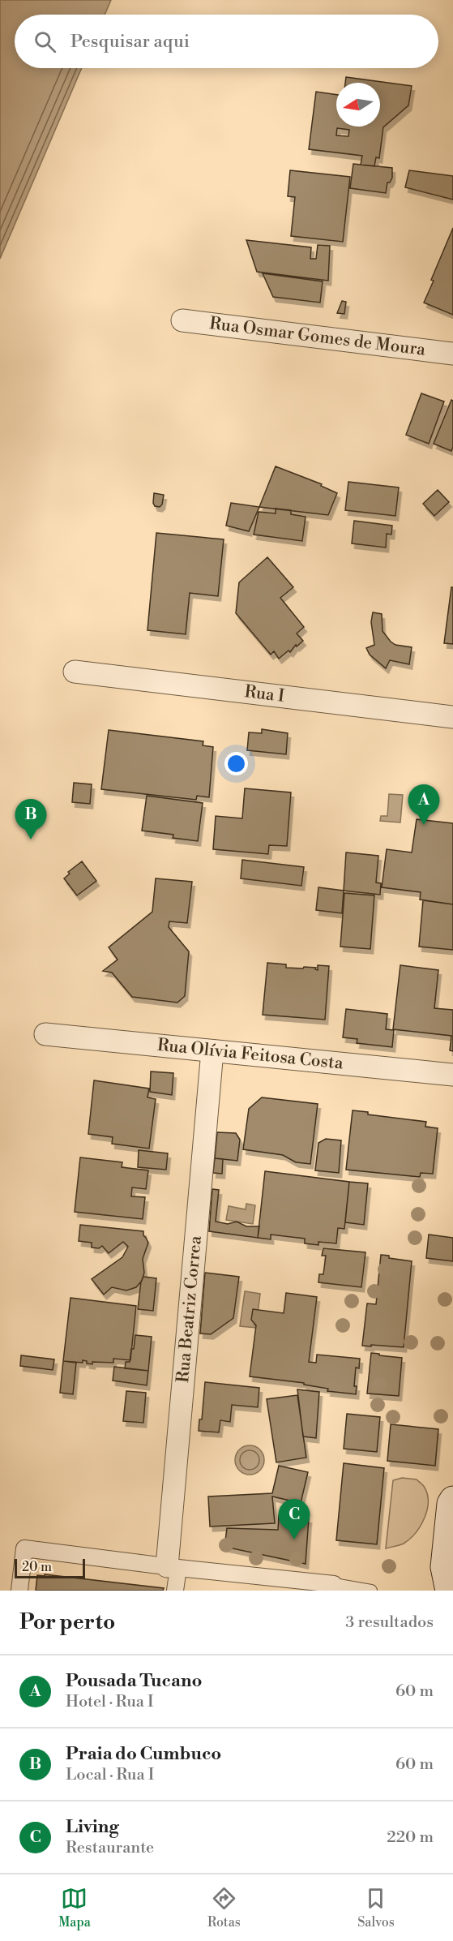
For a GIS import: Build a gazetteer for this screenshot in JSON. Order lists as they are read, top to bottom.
{
  "streets": {
    "street": [
      "Rua Osmar Gomes de Moura",
      "Rua I",
      "Rua Olívia Feitosa Costa",
      "Rua Beatriz Correa"
    ]
  },
  "crossings": [
    ["Rua Olívia Feitosa Costa", "Rua Beatriz Correa"]
  ],
  "scale_bar": "20 m",
  "north": "left",
  "page": {
    "search": "Pesquisar aqui",
    "pins": ["A", "B", "C"],
    "scale": "20 m",
    "heading": ["Por perto", "3 resultados"],
    "list": [
      {
        "mark": "A",
        "name": "Pousada Tucano",
        "note": "Hotel · Rua I",
        "value": "60 m"
      },
      {
        "mark": "B",
        "name": "Praia do Cumbuco",
        "note": "Local · Rua I",
        "value": "60 m"
      },
      {
        "mark": "C",
        "name": "Living",
        "note": "Restaurante",
        "value": "220 m"
      }
    ],
    "nav": ["Mapa", "Rotas", "Salvos"]
  }
}
